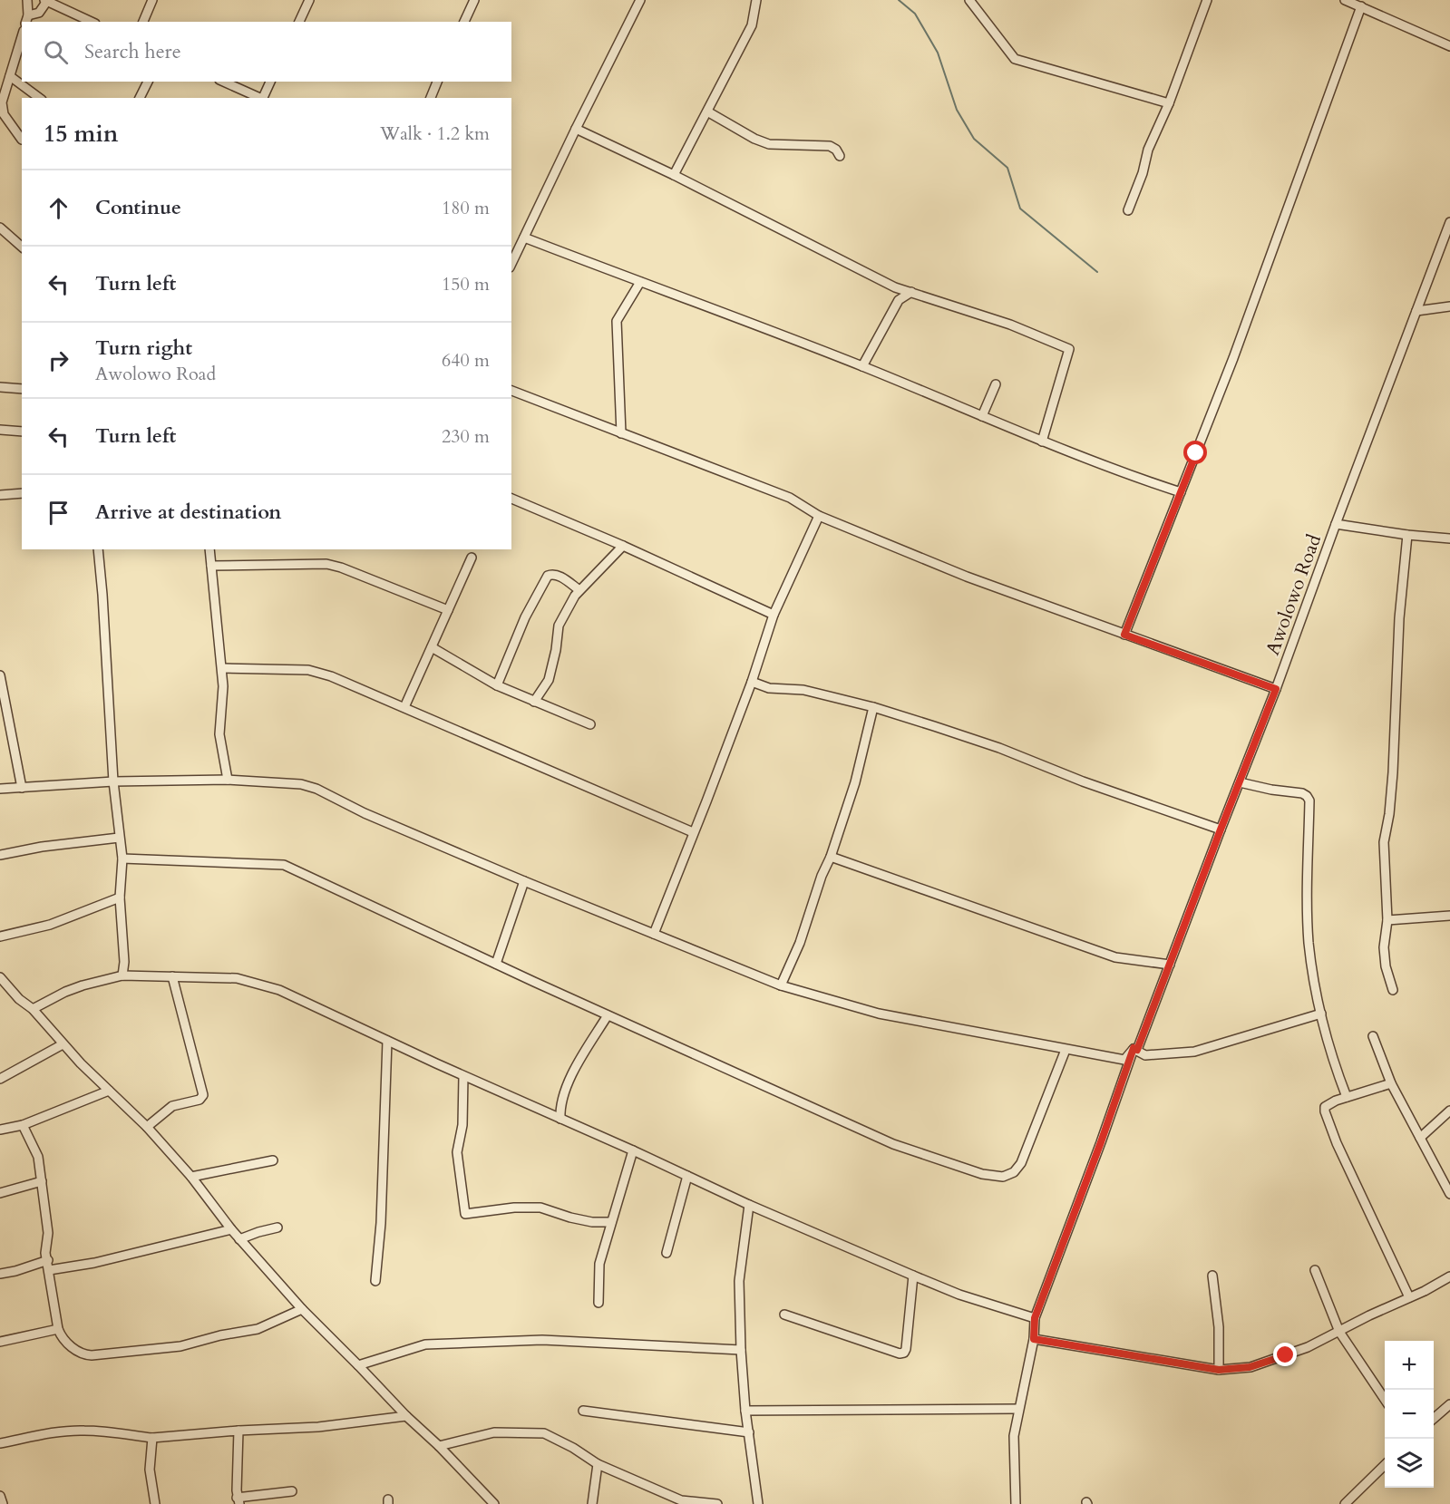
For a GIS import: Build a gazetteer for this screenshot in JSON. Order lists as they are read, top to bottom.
{
  "streets": {
    "street": ["Awolowo Road"]
  },
  "page": {
    "search": "Search here",
    "heading": ["15 min", "Walk · 1.2 km"],
    "list": [
      ["Continue", "180 m"],
      ["Turn left", "150 m"],
      ["Turn right", "Awolowo Road", "640 m"],
      ["Turn left", "230 m"],
      "Arrive at destination"
    ],
    "map_buttons": ["+", "−"]
  }
}
